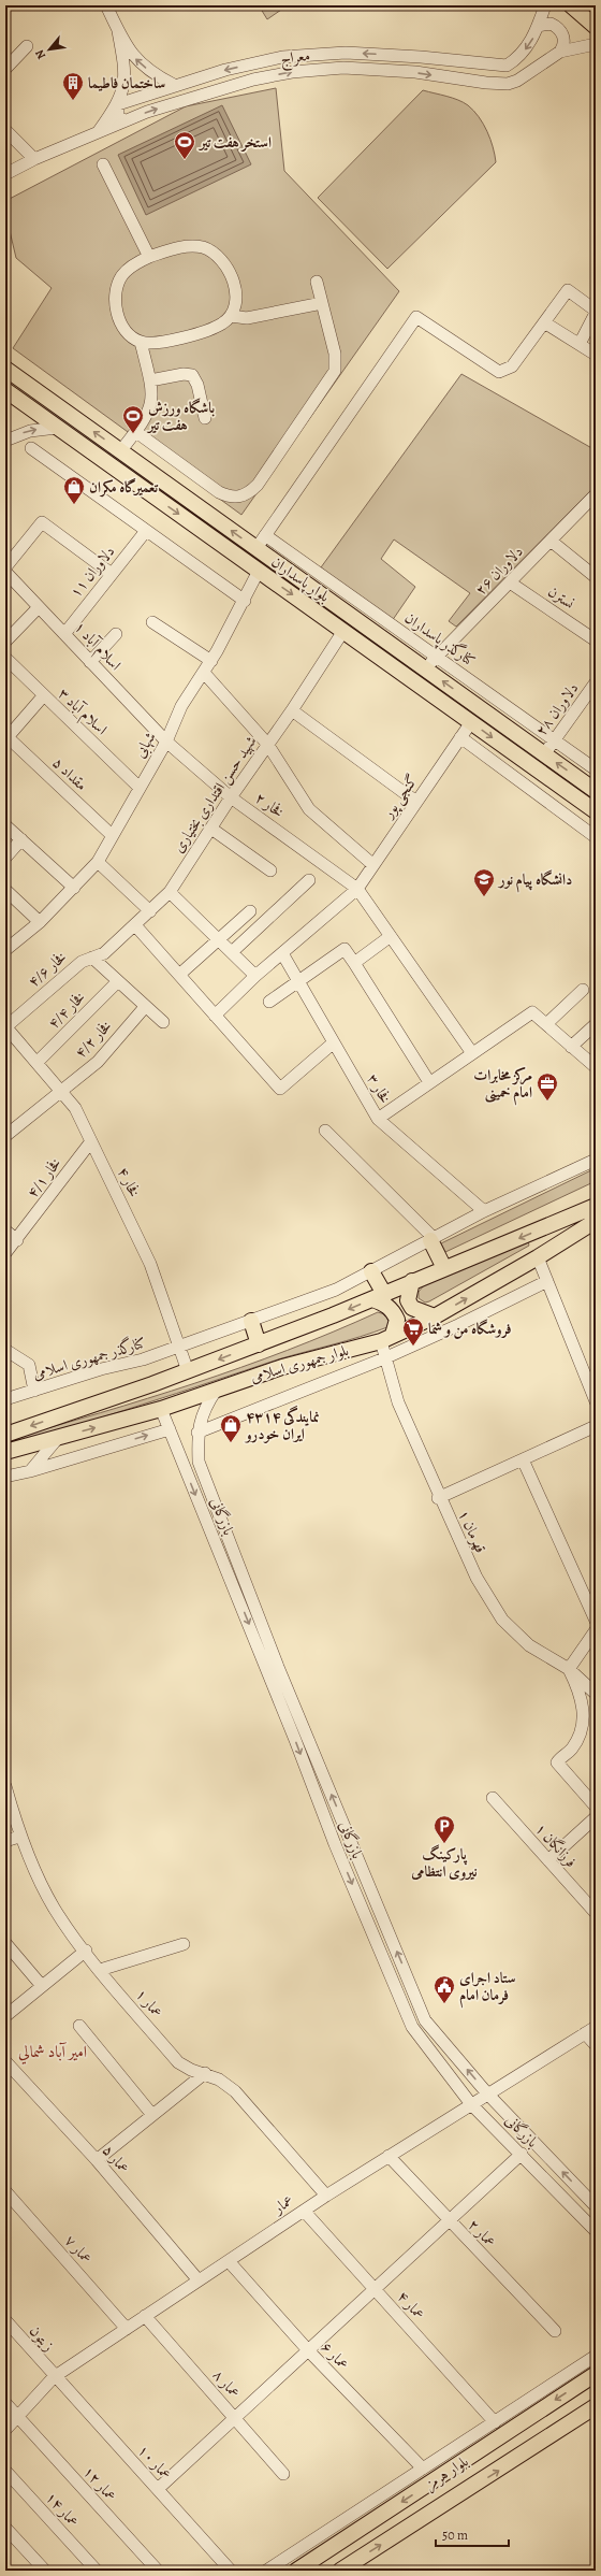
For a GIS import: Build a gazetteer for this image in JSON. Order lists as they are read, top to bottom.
{
  "streets": {
    "main road": ["بلوار پاسداران", "بلوار جمهوری اسلامی", "بلوار هرمز"],
    "street": [
      "معراج",
      "دلاوران ۲۶",
      "دلاوران ۱۱",
      "نسترن",
      "کنارگذر پاسداران",
      "اسلام آباد ۱",
      "دلاوران ۲۸",
      "اسلام آباد ۳",
      "شهابی",
      "مقداد ۵",
      "شهید حسن اقتداری بختیاری",
      "گنجی پور",
      "فخار ۲",
      "فخار ۴/۶",
      "فخار ۴/۴",
      "فخار ۴/۲",
      "فخار ۳",
      "فخار ۴/۱",
      "فخار ۴",
      "کنارگذر جمهوری اسلامی",
      "بازرگانی",
      "قهرمان ۱",
      "فرزانگان ۱",
      "عمار ۱",
      "عمار ۵",
      "عمار",
      "عمار ۲",
      "عمار ۷",
      "عمار ۴",
      "زیتون",
      "عمار ۶",
      "عمار ۸",
      "عمار ۱۰",
      "عمار ۱۲",
      "عمار ۱۴"
    ]
  },
  "crossings": [
    ["دلاوران ۲۶", "بلوار پاسداران"],
    ["دلاوران ۲۶", "نسترن"],
    ["دلاوران ۲۶", "کنارگذر پاسداران"],
    ["دلاوران ۱۱", "اسلام آباد ۱"],
    ["بلوار پاسداران", "دلاوران ۲۸"],
    ["بلوار پاسداران", "شهابی"],
    ["بلوار پاسداران", "شهید حسن اقتداری بختیاری"],
    ["بلوار پاسداران", "گنجی پور"],
    ["کنارگذر پاسداران", "دلاوران ۲۸"],
    ["اسلام آباد ۱", "شهابی"],
    ["اسلام آباد ۱", "فخار ۲"],
    ["اسلام آباد ۳", "شهابی"],
    ["شهابی", "مقداد ۵"],
    ["شهابی", "فخار ۲"],
    ["شهید حسن اقتداری بختیاری", "فخار ۲"],
    ["شهید حسن اقتداری بختیاری", "فخار ۴/۶"],
    ["گنجی پور", "فخار ۲"],
    ["گنجی پور", "فخار ۳"],
    ["فخار ۴/۶", "فخار ۴"],
    ["فخار ۴/۴", "فخار ۴"],
    ["فخار ۴/۲", "فخار ۴"],
    ["فخار ۳", "کنارگذر جمهوری اسلامی"],
    ["فخار ۴/۱", "فخار ۴"],
    ["فخار ۴", "کنارگذر جمهوری اسلامی"],
    ["فخار ۴", "بلوار جمهوری اسلامی"],
    ["بلوار جمهوری اسلامی", "بازرگانی"],
    ["بلوار جمهوری اسلامی", "قهرمان ۱"],
    ["بازرگانی", "عمار"],
    ["عمار ۱", "عمار"],
    ["عمار ۵", "عمار"],
    ["عمار", "عمار ۲"],
    ["عمار", "عمار ۷"],
    ["عمار", "عمار ۴"],
    ["عمار", "زیتون"],
    ["عمار", "عمار ۶"],
    ["عمار", "عمار ۸"],
    ["عمار", "عمار ۱۰"],
    ["عمار", "عمار ۱۲"],
    ["زیتون", "عمار ۱۰"]
  ],
  "districts": ["امیر آباد شمالي"],
  "places": {
    "building": ["ساختمان فاطیما"],
    "sports": ["استخر هفت تیر", "باشگاه ورزش هفت تیر"],
    "shop": ["تعمیرگاه مکران", "نمایندگی ۴۳۱۴ ایران خودرو"],
    "school or university": ["دانشگاه پیام نور"],
    "office": ["مرکز مخابرات امام خمینی"],
    "supermarket": ["فروشگاه من و شما"],
    "parking": ["پارکینگ نیروی انتظامی"],
    "public building": ["ستاد اجرای فرمان امام"]
  },
  "scale_bar": "50 m",
  "north": "bottom left"
}
